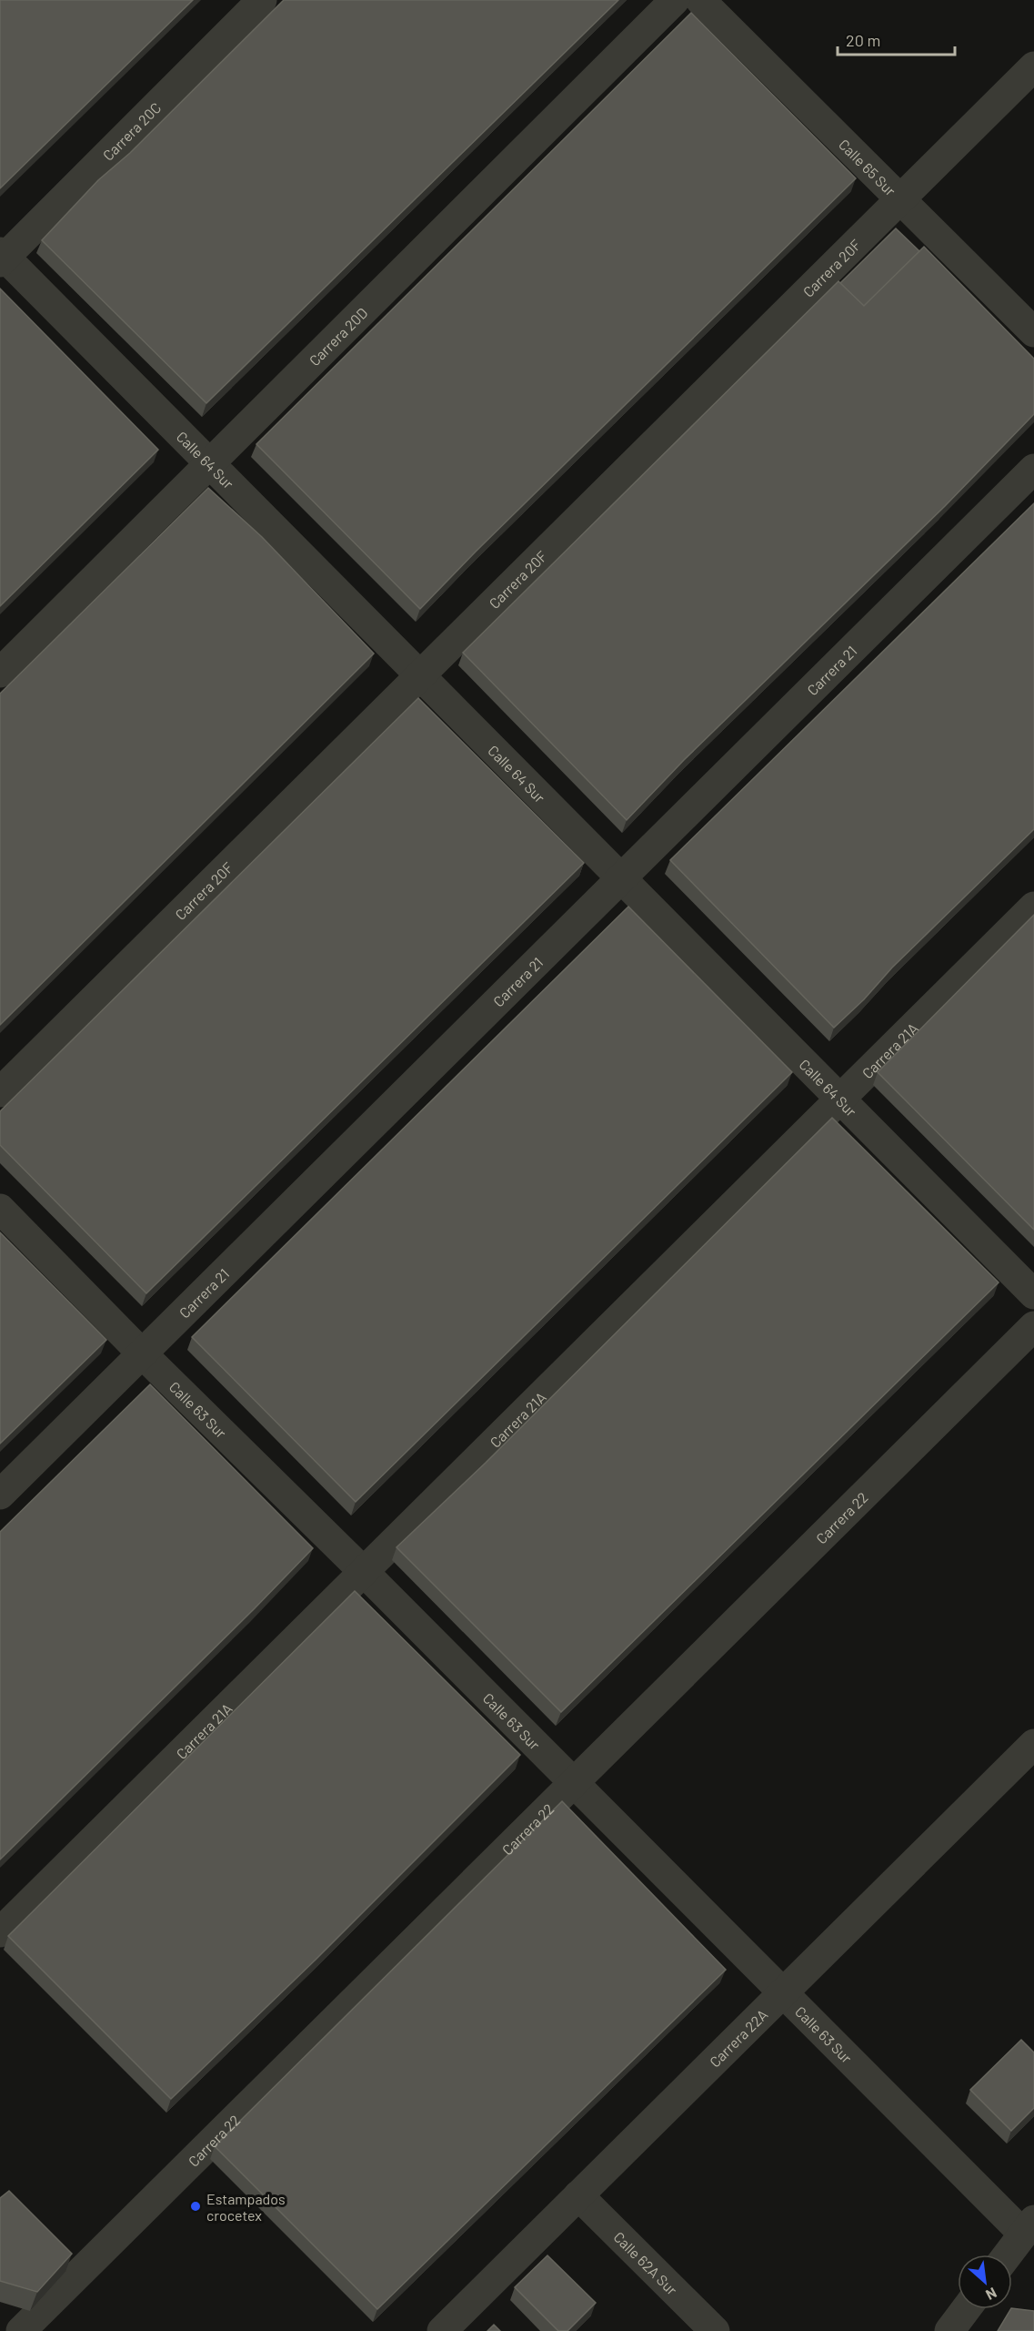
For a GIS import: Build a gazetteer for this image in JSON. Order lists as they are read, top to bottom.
{
  "streets": {
    "street": [
      "Carrera 20C",
      "Calle 65 Sur",
      "Carrera 20F",
      "Carrera 20D",
      "Calle 64 Sur",
      "Carrera 21",
      "Carrera 21A",
      "Calle 63 Sur",
      "Carrera 22",
      "Carrera 22A",
      "Calle 62A Sur"
    ]
  },
  "crossings": [
    ["Carrera 20C", "Calle 64 Sur"],
    ["Calle 65 Sur", "Carrera 20F"],
    ["Carrera 20F", "Calle 64 Sur"],
    ["Carrera 20D", "Calle 64 Sur"],
    ["Calle 64 Sur", "Carrera 21"],
    ["Calle 64 Sur", "Carrera 21A"],
    ["Carrera 21", "Calle 63 Sur"],
    ["Carrera 21A", "Calle 63 Sur"],
    ["Calle 63 Sur", "Carrera 22"],
    ["Calle 63 Sur", "Carrera 22A"],
    ["Carrera 22A", "Calle 62A Sur"]
  ],
  "places": ["Estampados crocetex"],
  "scale_bar": "20 m",
  "north": "bottom right"
}
